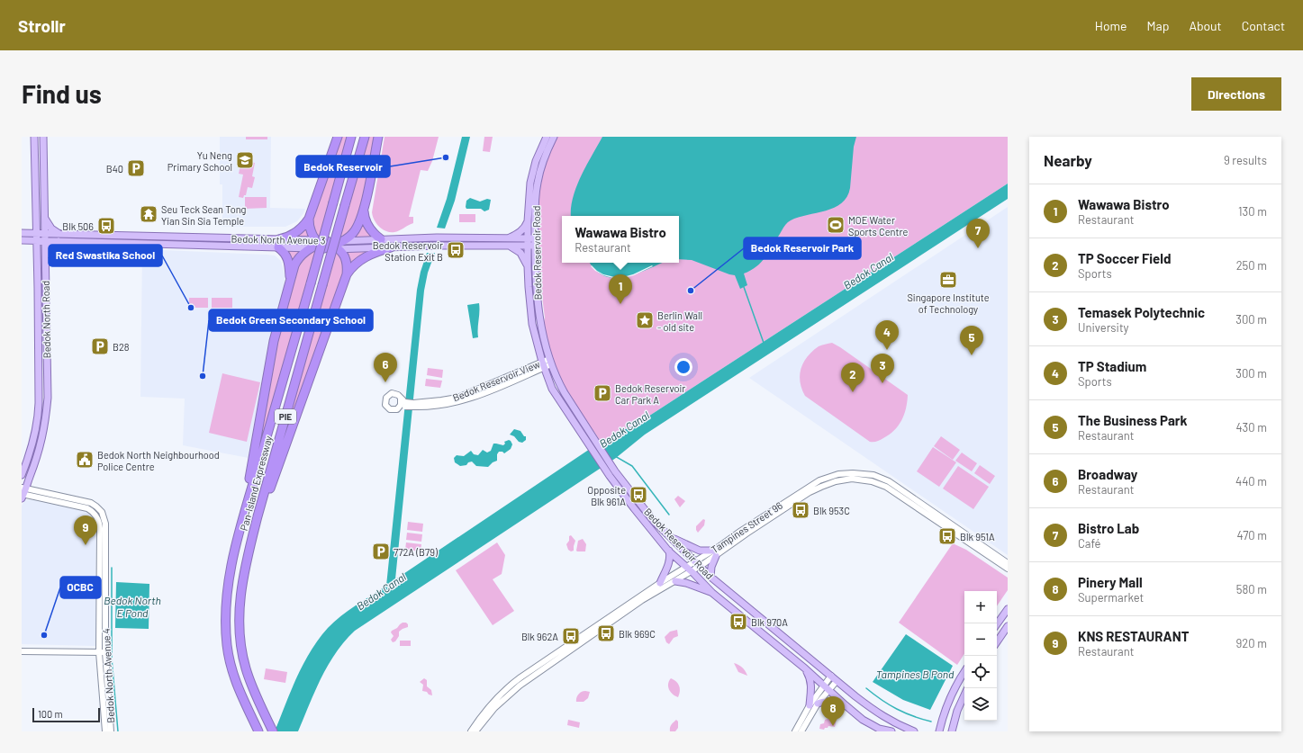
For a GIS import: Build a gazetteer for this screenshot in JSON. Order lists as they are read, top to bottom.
{
  "streets": {
    "highway": ["PIE", "Pan-Island Expressway"],
    "main road": ["Bedok North Avenue 3", "Bedok Reservoir Road", "Bedok North Road"],
    "street": ["Bedok Reservoir View", "Tampines Street 96", "Bedok North Avenue 4"]
  },
  "crossings": [
    ["Bedok North Avenue 3", "Bedok Reservoir Road"],
    ["Bedok North Avenue 3", "Bedok North Road"],
    ["Bedok Reservoir Road", "Bedok Reservoir View"],
    ["Bedok Reservoir Road", "Tampines Street 96"],
    ["Bedok North Road", "Bedok North Avenue 4"]
  ],
  "water": ["Bedok Canal", "Bedok North E Pond", "Tampines B Pond"],
  "places": {
    "other": [
      "Bedok Reservoir",
      "Bedok Reservoir Park",
      "Red Swastika School",
      "Bedok Green Secondary School",
      "OCBC"
    ],
    "school or university": ["Yu Neng Primary School"],
    "parking": [
      "B40",
      "B28",
      "Bedok Reservoir Car Park A",
      "772A (B79)"
    ],
    "temple": ["Seu Teck Sean Tong Yian Sin Sia Temple"],
    "sports": ["MOE Water Sports Centre"],
    "bus stop": [
      "Blk 506",
      "Bedok Reservoir Station Exit B",
      "Opposite Blk 961A",
      "Blk 953C",
      "Blk 951A",
      "Blk 970A",
      "Blk 969C",
      "Blk 962A"
    ],
    "office": ["Singapore Institute of Technology"],
    "place": ["Berlin Wall - old site"],
    "public building": ["Bedok North Neighbourhood Police Centre"]
  },
  "scale_bar": "100 m",
  "page": {
    "header": "Strollr",
    "nav": [
      "Home",
      "Map",
      "About",
      "Contact"
    ],
    "buttons": "Directions",
    "title": "Find us",
    "heading": ["Nearby", "9 results"],
    "list": [
      {
        "mark": "1",
        "name": "Wawawa Bistro",
        "note": "Restaurant",
        "value": "130 m"
      },
      {
        "mark": "2",
        "name": "TP Soccer Field",
        "note": "Sports",
        "value": "250 m"
      },
      {
        "mark": "3",
        "name": "Temasek Polytechnic",
        "note": "University",
        "value": "300 m"
      },
      {
        "mark": "4",
        "name": "TP Stadium",
        "note": "Sports",
        "value": "300 m"
      },
      {
        "mark": "5",
        "name": "The Business Park",
        "note": "Restaurant",
        "value": "430 m"
      },
      {
        "mark": "6",
        "name": "Broadway",
        "note": "Restaurant",
        "value": "440 m"
      },
      {
        "mark": "7",
        "name": "Bistro Lab",
        "note": "Café",
        "value": "470 m"
      },
      {
        "mark": "8",
        "name": "Pinery Mall",
        "note": "Supermarket",
        "value": "580 m"
      },
      {
        "mark": "9",
        "name": "KNS RESTAURANT",
        "note": "Restaurant",
        "value": "920 m"
      }
    ],
    "popup": ["Wawawa Bistro", "Restaurant"],
    "pins": [
      "7",
      "1",
      "4",
      "5",
      "6",
      "3",
      "2",
      "9",
      "8"
    ],
    "map_buttons": ["+", "−"],
    "scale": "100 m"
  }
}
